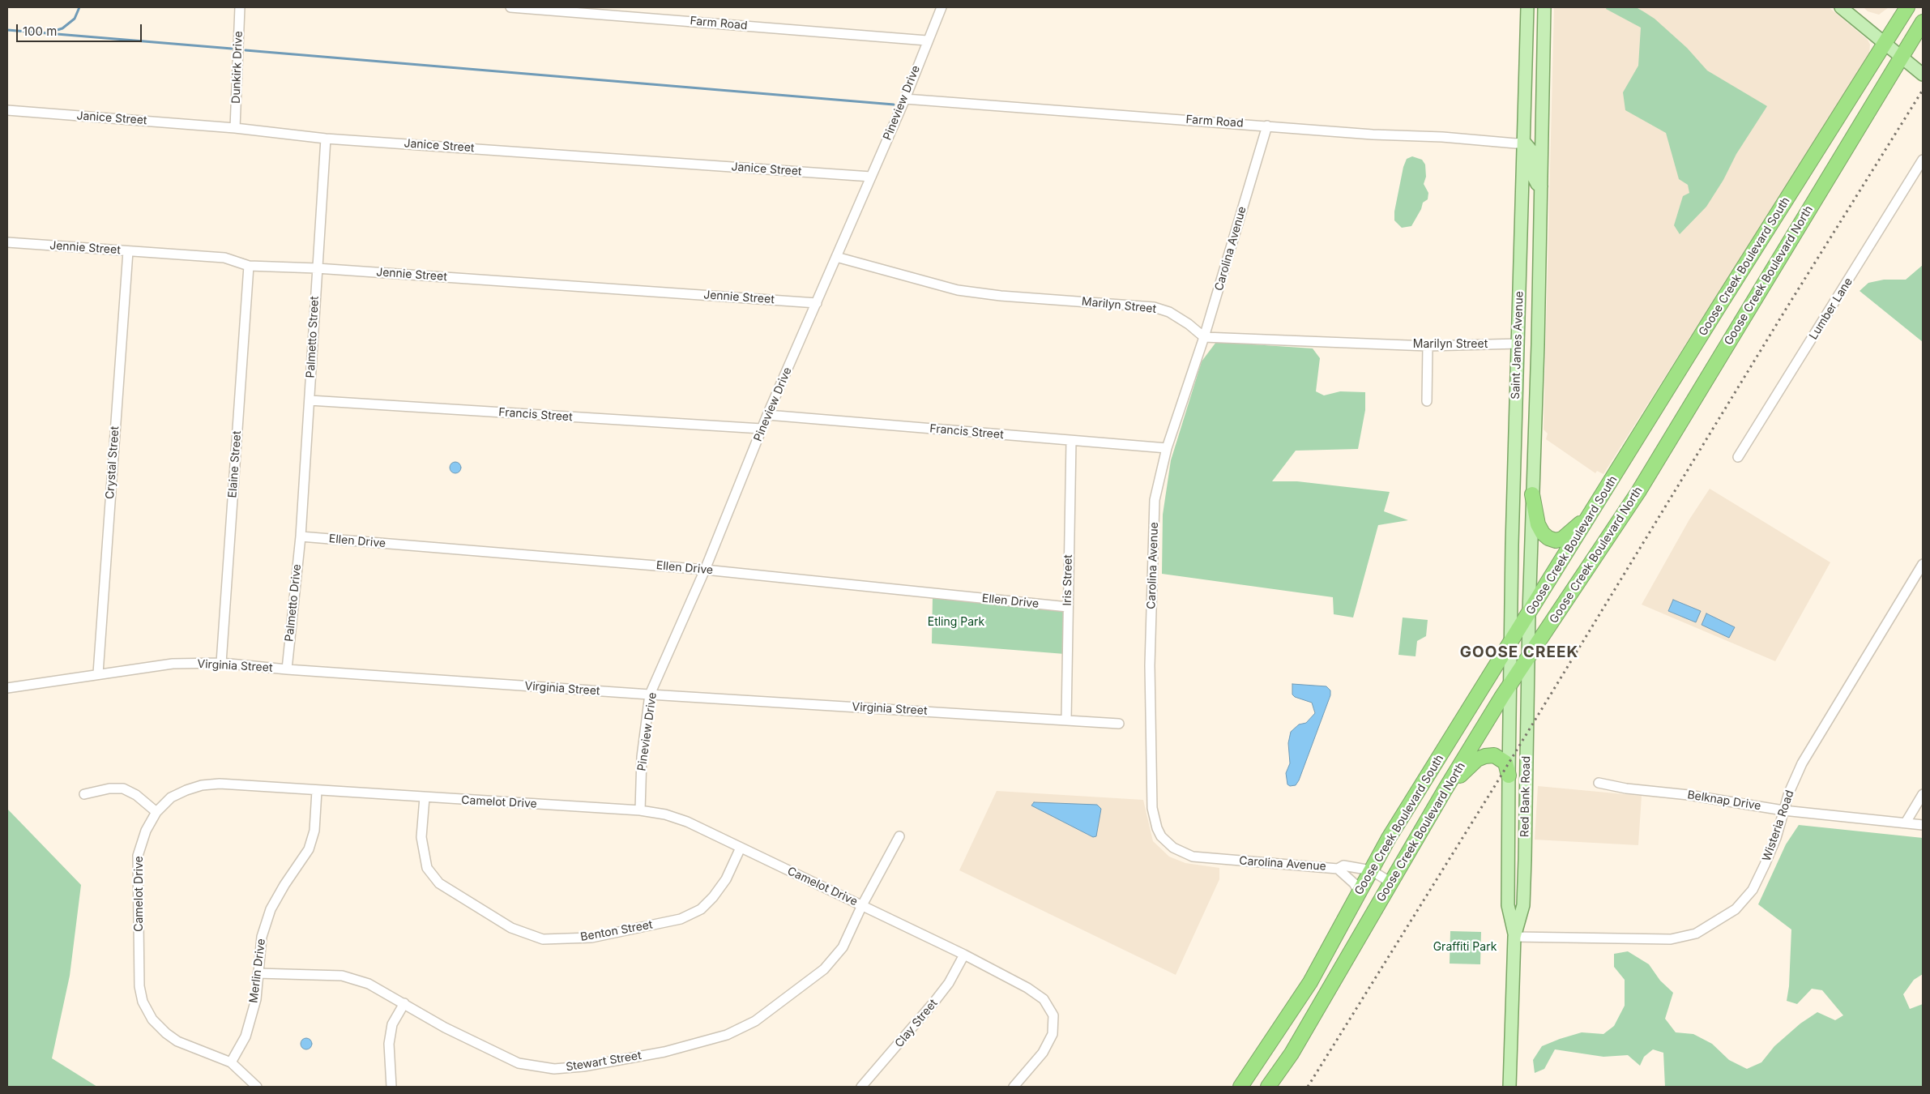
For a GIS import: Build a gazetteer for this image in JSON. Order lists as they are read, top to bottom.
{
  "streets": {
    "highway": ["Goose Creek Boulevard South", "Goose Creek Boulevard North"],
    "main road": ["Saint James Avenue", "Red Bank Road"],
    "street": [
      "Farm Road",
      "Dunkirk Drive",
      "Pineview Drive",
      "Janice Street",
      "Jennie Street",
      "Carolina Avenue",
      "Marilyn Street",
      "Lumber Lane",
      "Palmetto Street",
      "Francis Street",
      "Crystal Street",
      "Elaine Street",
      "Ellen Drive",
      "Iris Street",
      "Palmetto Drive",
      "Virginia Street",
      "Belknap Drive",
      "Camelot Drive",
      "Wisteria Road",
      "Benton Street",
      "Merlin Drive",
      "Clay Street",
      "Stewart Street"
    ]
  },
  "crossings": [
    ["Farm Road", "Pineview Drive"],
    ["Farm Road", "Carolina Avenue"],
    ["Farm Road", "Saint James Avenue"],
    ["Dunkirk Drive", "Janice Street"],
    ["Pineview Drive", "Janice Street"],
    ["Pineview Drive", "Jennie Street"],
    ["Pineview Drive", "Marilyn Street"],
    ["Pineview Drive", "Francis Street"],
    ["Pineview Drive", "Ellen Drive"],
    ["Pineview Drive", "Virginia Street"],
    ["Pineview Drive", "Camelot Drive"],
    ["Janice Street", "Palmetto Street"],
    ["Jennie Street", "Palmetto Street"],
    ["Jennie Street", "Crystal Street"],
    ["Jennie Street", "Elaine Street"],
    ["Carolina Avenue", "Goose Creek Boulevard South"],
    ["Carolina Avenue", "Goose Creek Boulevard North"],
    ["Carolina Avenue", "Marilyn Street"],
    ["Carolina Avenue", "Francis Street"],
    ["Goose Creek Boulevard South", "Saint James Avenue"],
    ["Goose Creek Boulevard North", "Saint James Avenue"],
    ["Goose Creek Boulevard North", "Red Bank Road"],
    ["Marilyn Street", "Saint James Avenue"],
    ["Palmetto Street", "Francis Street"],
    ["Palmetto Street", "Ellen Drive"],
    ["Palmetto Street", "Palmetto Drive"],
    ["Saint James Avenue", "Red Bank Road"],
    ["Francis Street", "Iris Street"],
    ["Crystal Street", "Virginia Street"],
    ["Elaine Street", "Virginia Street"],
    ["Ellen Drive", "Iris Street"],
    ["Ellen Drive", "Palmetto Drive"],
    ["Iris Street", "Virginia Street"],
    ["Palmetto Drive", "Virginia Street"],
    ["Red Bank Road", "Wisteria Road"],
    ["Belknap Drive", "Wisteria Road"],
    ["Camelot Drive", "Benton Street"],
    ["Camelot Drive", "Merlin Drive"],
    ["Camelot Drive", "Clay Street"],
    ["Camelot Drive", "Stewart Street"],
    ["Merlin Drive", "Stewart Street"]
  ],
  "districts": ["GOOSE CREEK"],
  "parks": ["Etling Park", "Graffiti Park"],
  "scale_bar": "100 m"
}
